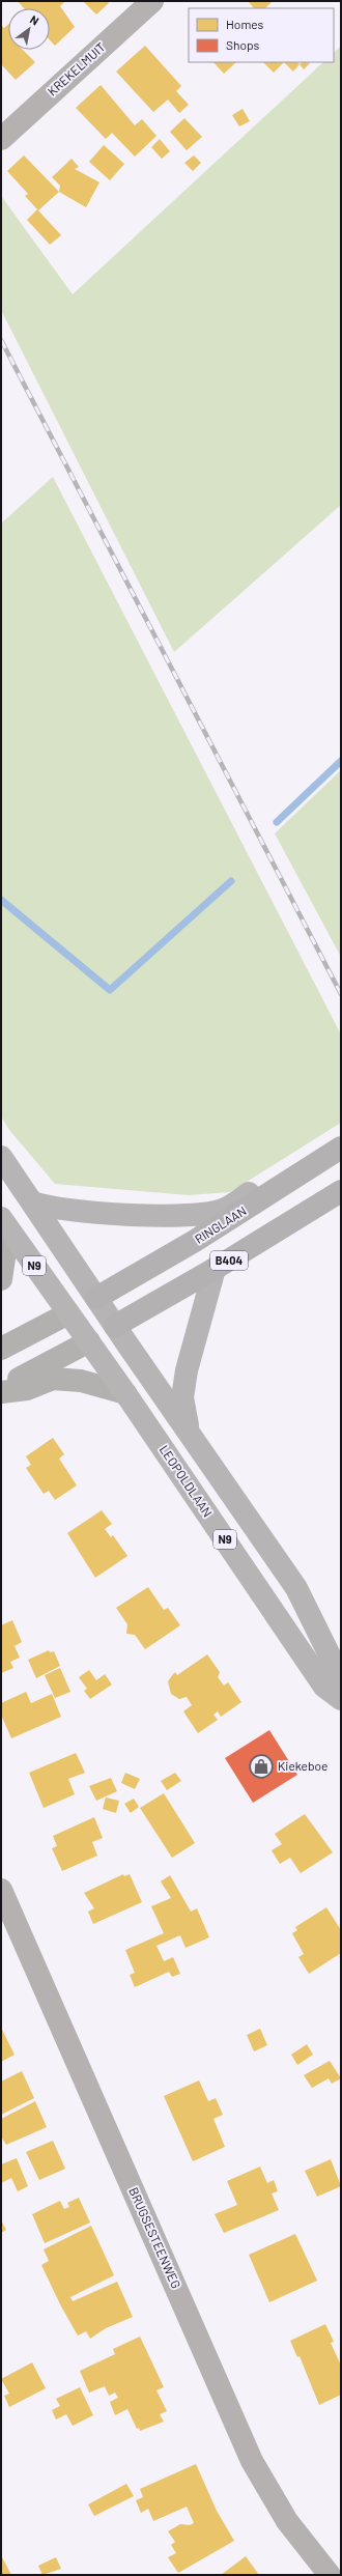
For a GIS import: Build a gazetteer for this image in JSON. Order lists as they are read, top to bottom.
{
  "streets": {
    "highway": ["RINGLAAN", "B404"],
    "main road": ["N9", "LEOPOLDLAAN"],
    "street": ["KREKELMUIT", "BRUGSESTEENWEG"]
  },
  "crossings": [
    ["RINGLAAN", "N9"],
    ["B404", "N9"],
    ["N9", "LEOPOLDLAAN"]
  ],
  "places": {
    "shop": ["Kiekeboe"]
  },
  "legend": ["Homes", "Shops"],
  "north": "top right"
}
